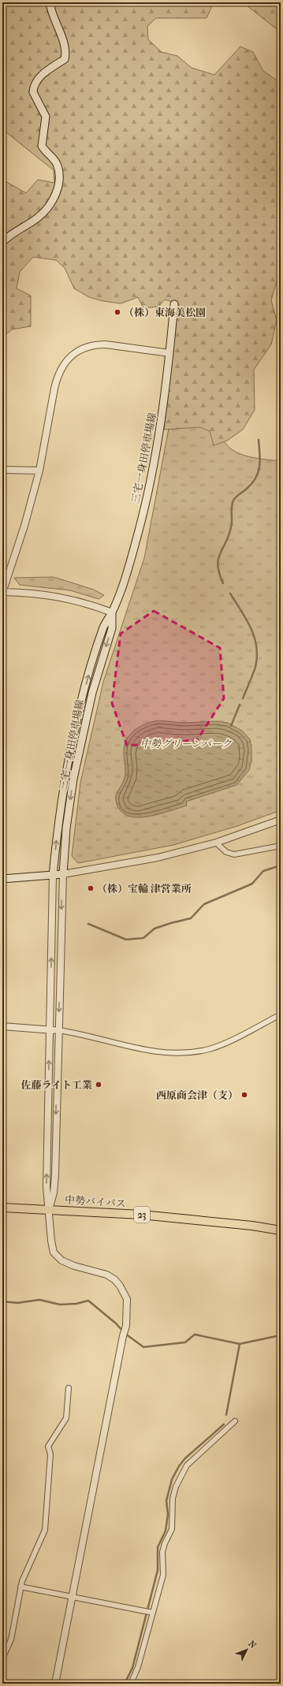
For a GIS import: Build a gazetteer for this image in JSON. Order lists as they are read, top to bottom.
{
  "streets": {
    "highway": ["中勢バイパス", "23"],
    "main road": ["三宅一身田停車場線"]
  },
  "parks": ["中勢グリーンパーク"],
  "places": [
    "（株）東海美松園",
    "（株）宝輪 津営業所",
    "佐藤ライト工業",
    "西原商会津（支）"
  ],
  "north": "top right"
}
